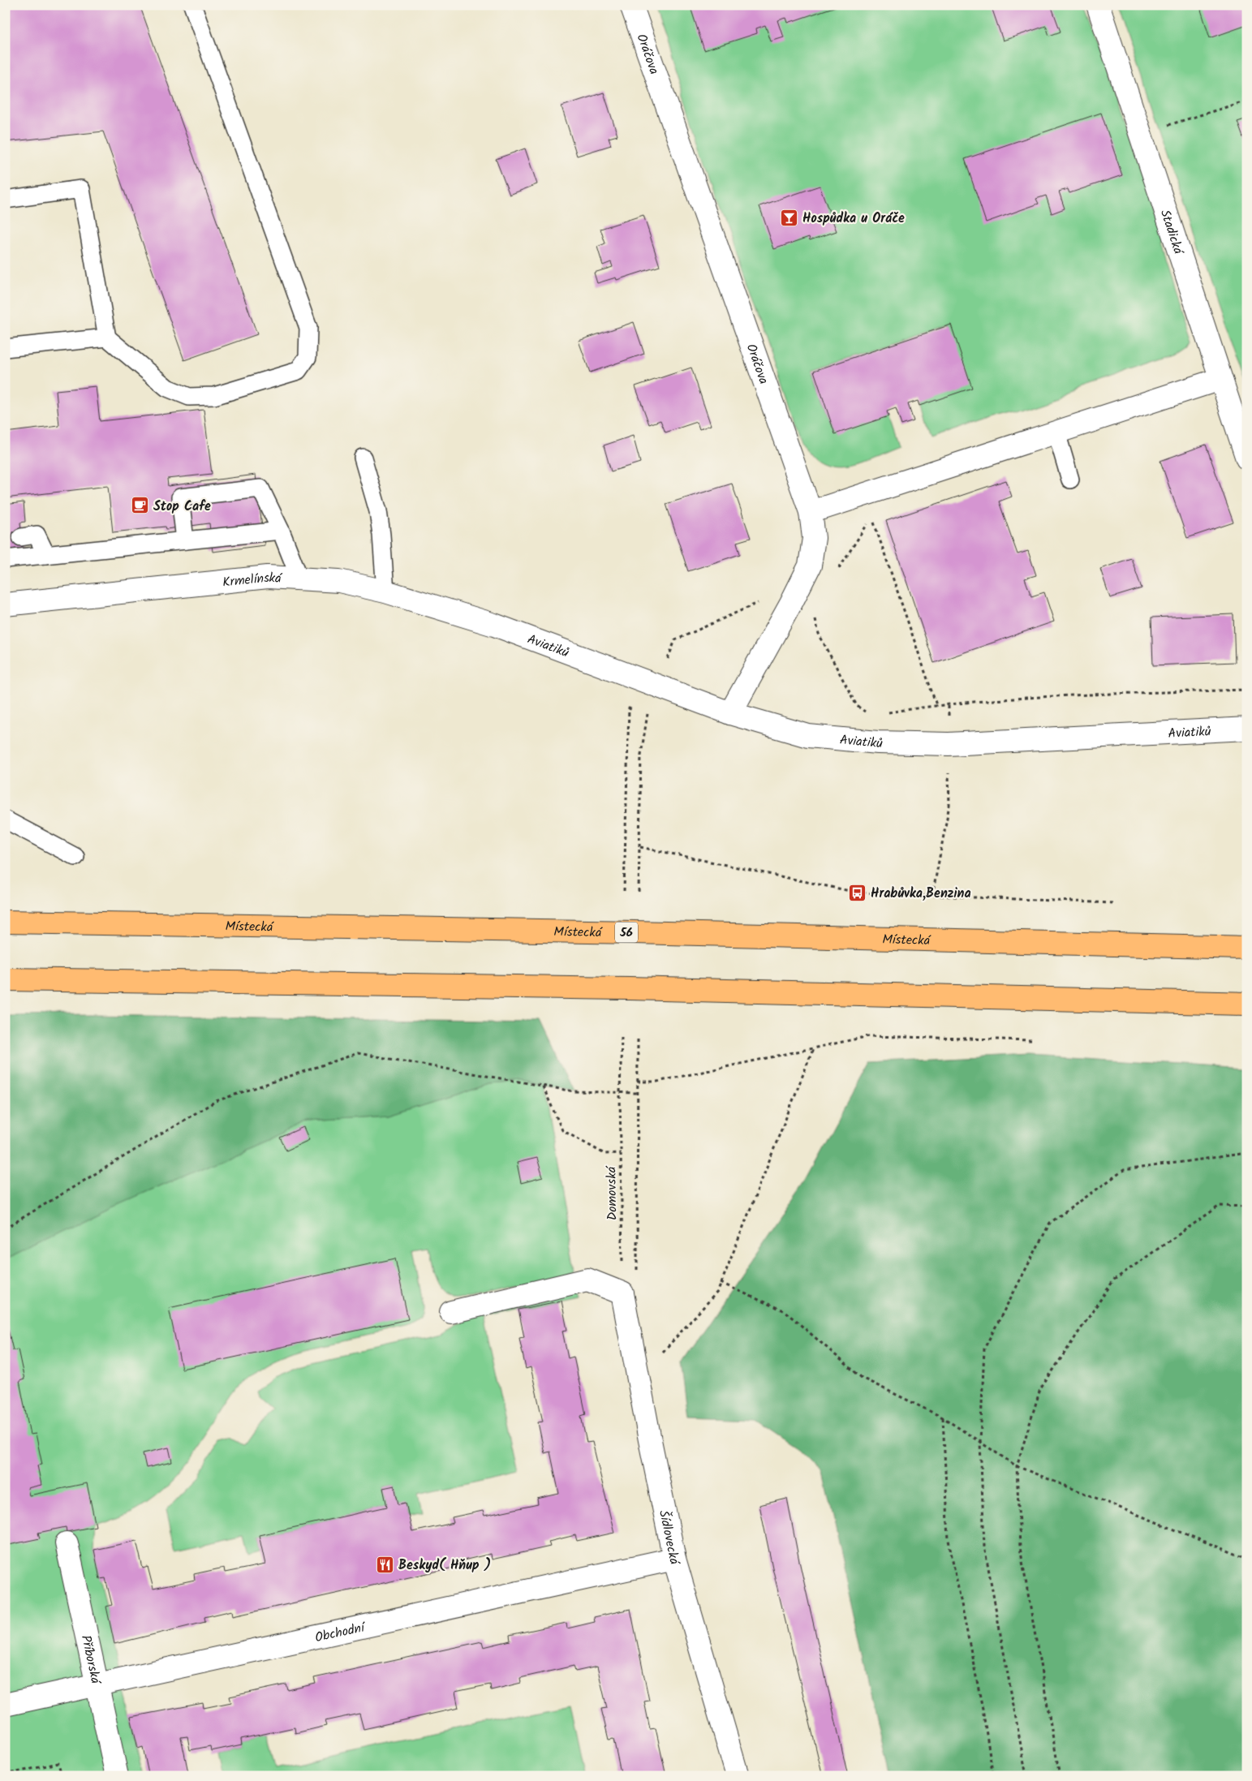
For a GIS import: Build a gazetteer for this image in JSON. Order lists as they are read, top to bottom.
{
  "streets": {
    "highway": ["Místecká", "56"],
    "street": [
      "Oráčova",
      "Stadická",
      "Krmelínská",
      "Aviatiků",
      "Šídlovecká",
      "Obchodní",
      "Příborská"
    ],
    "path": ["Domovská"]
  },
  "crossings": [
    ["Oráčova", "Aviatiků"],
    ["Krmelínská", "Aviatiků"],
    ["Domovská", "Šídlovecká"],
    ["Šídlovecká", "Obchodní"],
    ["Obchodní", "Příborská"]
  ],
  "places": {
    "bar": ["Hospůdka u Oráče"],
    "cafe": ["Stop Cafe"],
    "bus stop": ["Hrabůvka,Benzina"],
    "restaurant": ["Beskyd( Hňup )"]
  }
}
